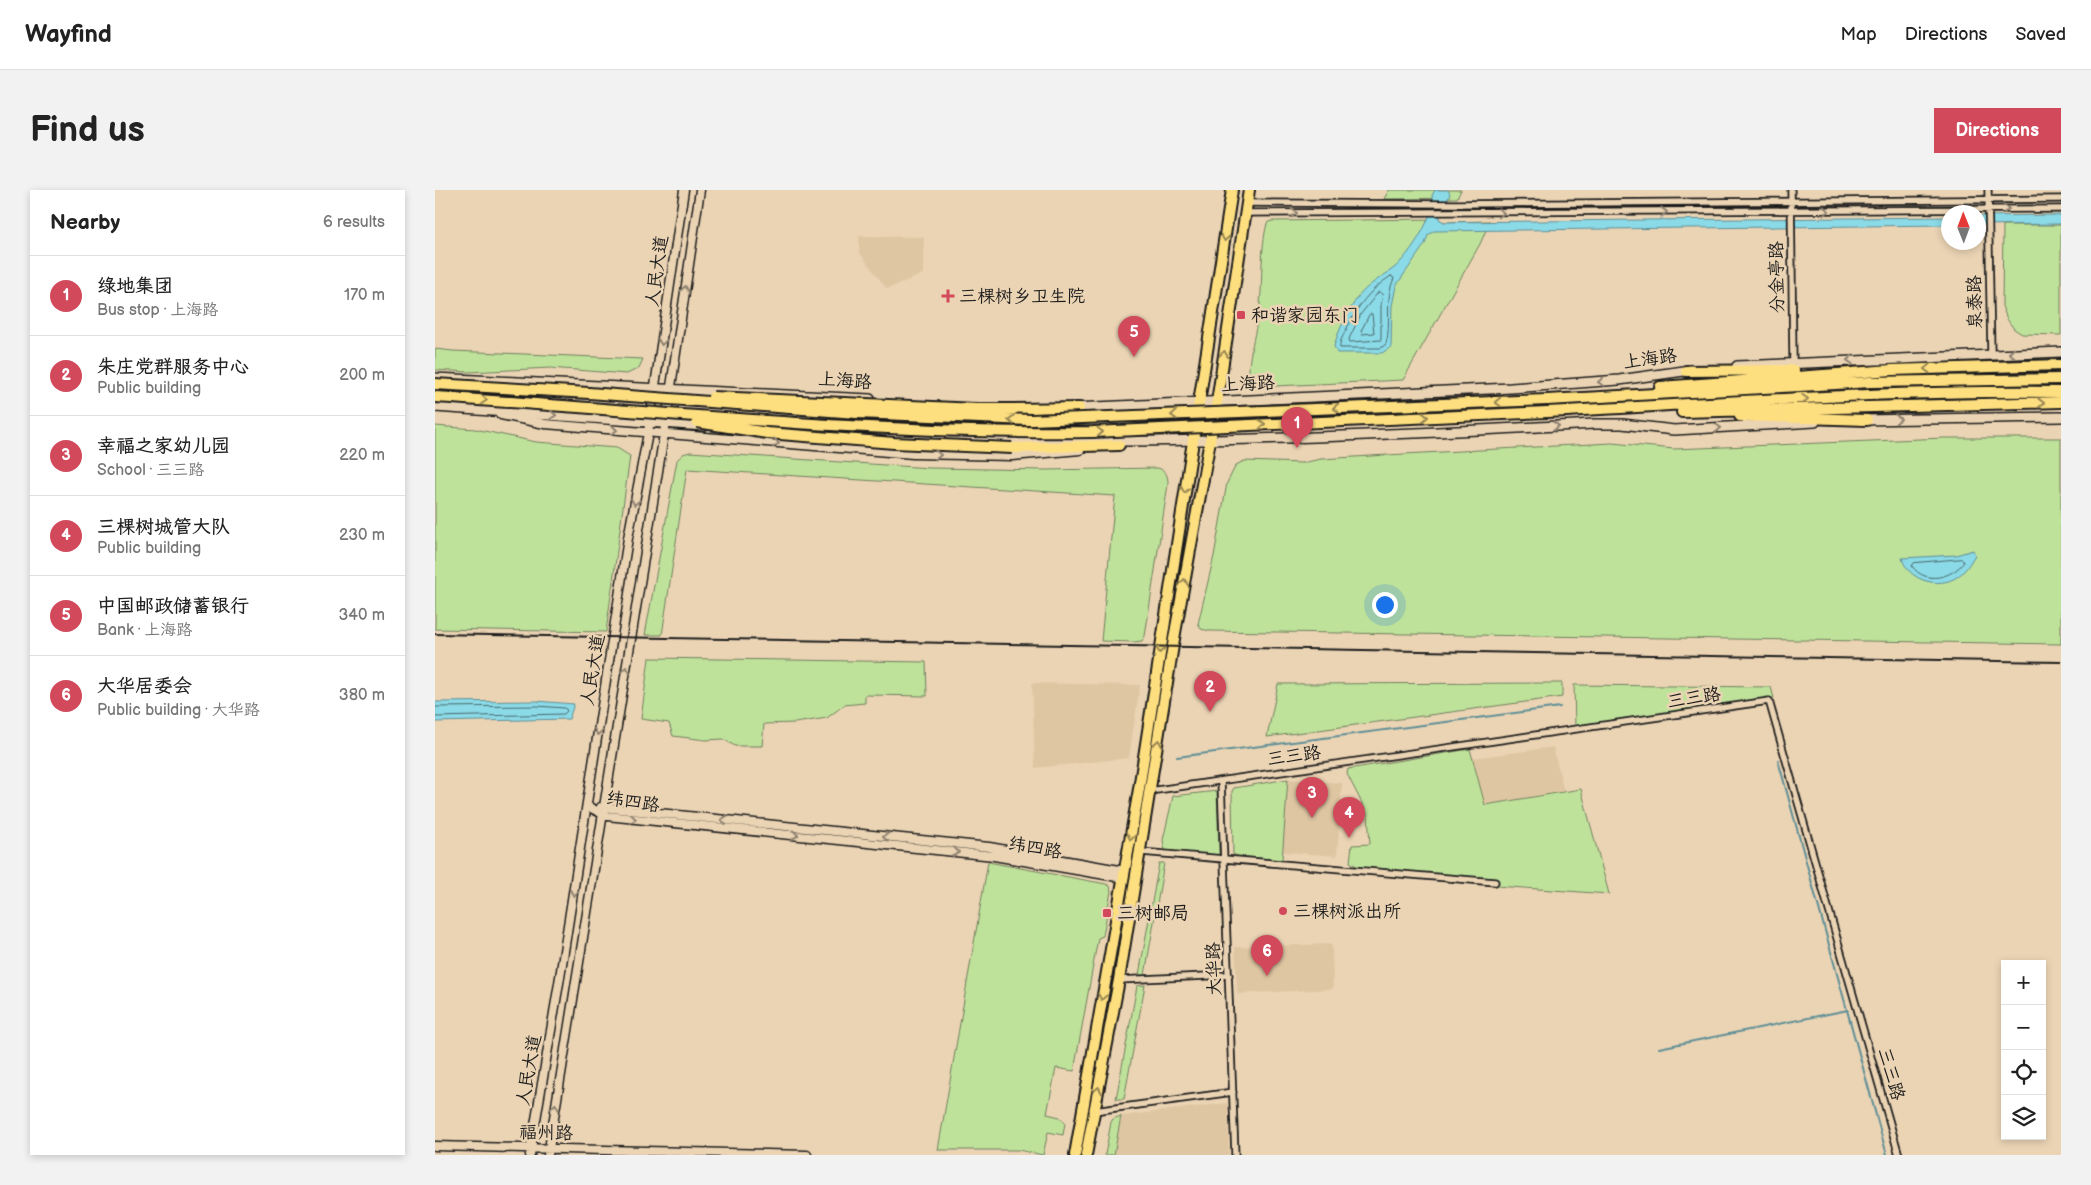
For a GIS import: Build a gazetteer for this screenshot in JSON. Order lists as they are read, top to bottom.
{
  "streets": {
    "highway": ["上海路"],
    "street": [
      "人民大道",
      "分金亭路",
      "泉泰路",
      "三三路",
      "纬四路",
      "大华路",
      "福州路"
    ]
  },
  "crossings": [
    ["人民大道", "上海路"],
    ["人民大道", "纬四路"],
    ["人民大道", "福州路"],
    ["分金亭路", "上海路"],
    ["泉泰路", "上海路"],
    ["三三路", "大华路"]
  ],
  "places": {
    "health": ["三棵树乡卫生院"],
    "transit": ["和谐家园东门", "三树邮局"],
    "other": ["三棵树派出所"]
  },
  "north": "top",
  "page": {
    "header": "Wayfind",
    "nav": ["Map", "Directions", "Saved"],
    "buttons": "Directions",
    "title": "Find us",
    "heading": ["Nearby", "6 results"],
    "list": [
      {
        "mark": "1",
        "name": "绿地集团",
        "note": "Bus stop · 上海路",
        "value": "170 m"
      },
      {
        "mark": "2",
        "name": "朱庄党群服务中心",
        "note": "Public building",
        "value": "200 m"
      },
      {
        "mark": "3",
        "name": "幸福之家幼儿园",
        "note": "School · 三三路",
        "value": "220 m"
      },
      {
        "mark": "4",
        "name": "三棵树城管大队",
        "note": "Public building",
        "value": "230 m"
      },
      {
        "mark": "5",
        "name": "中国邮政储蓄银行",
        "note": "Bank · 上海路",
        "value": "340 m"
      },
      {
        "mark": "6",
        "name": "大华居委会",
        "note": "Public building · 大华路",
        "value": "380 m"
      }
    ],
    "pins": [
      "5",
      "1",
      "2",
      "3",
      "4",
      "6"
    ],
    "map_buttons": ["+", "−"]
  }
}
